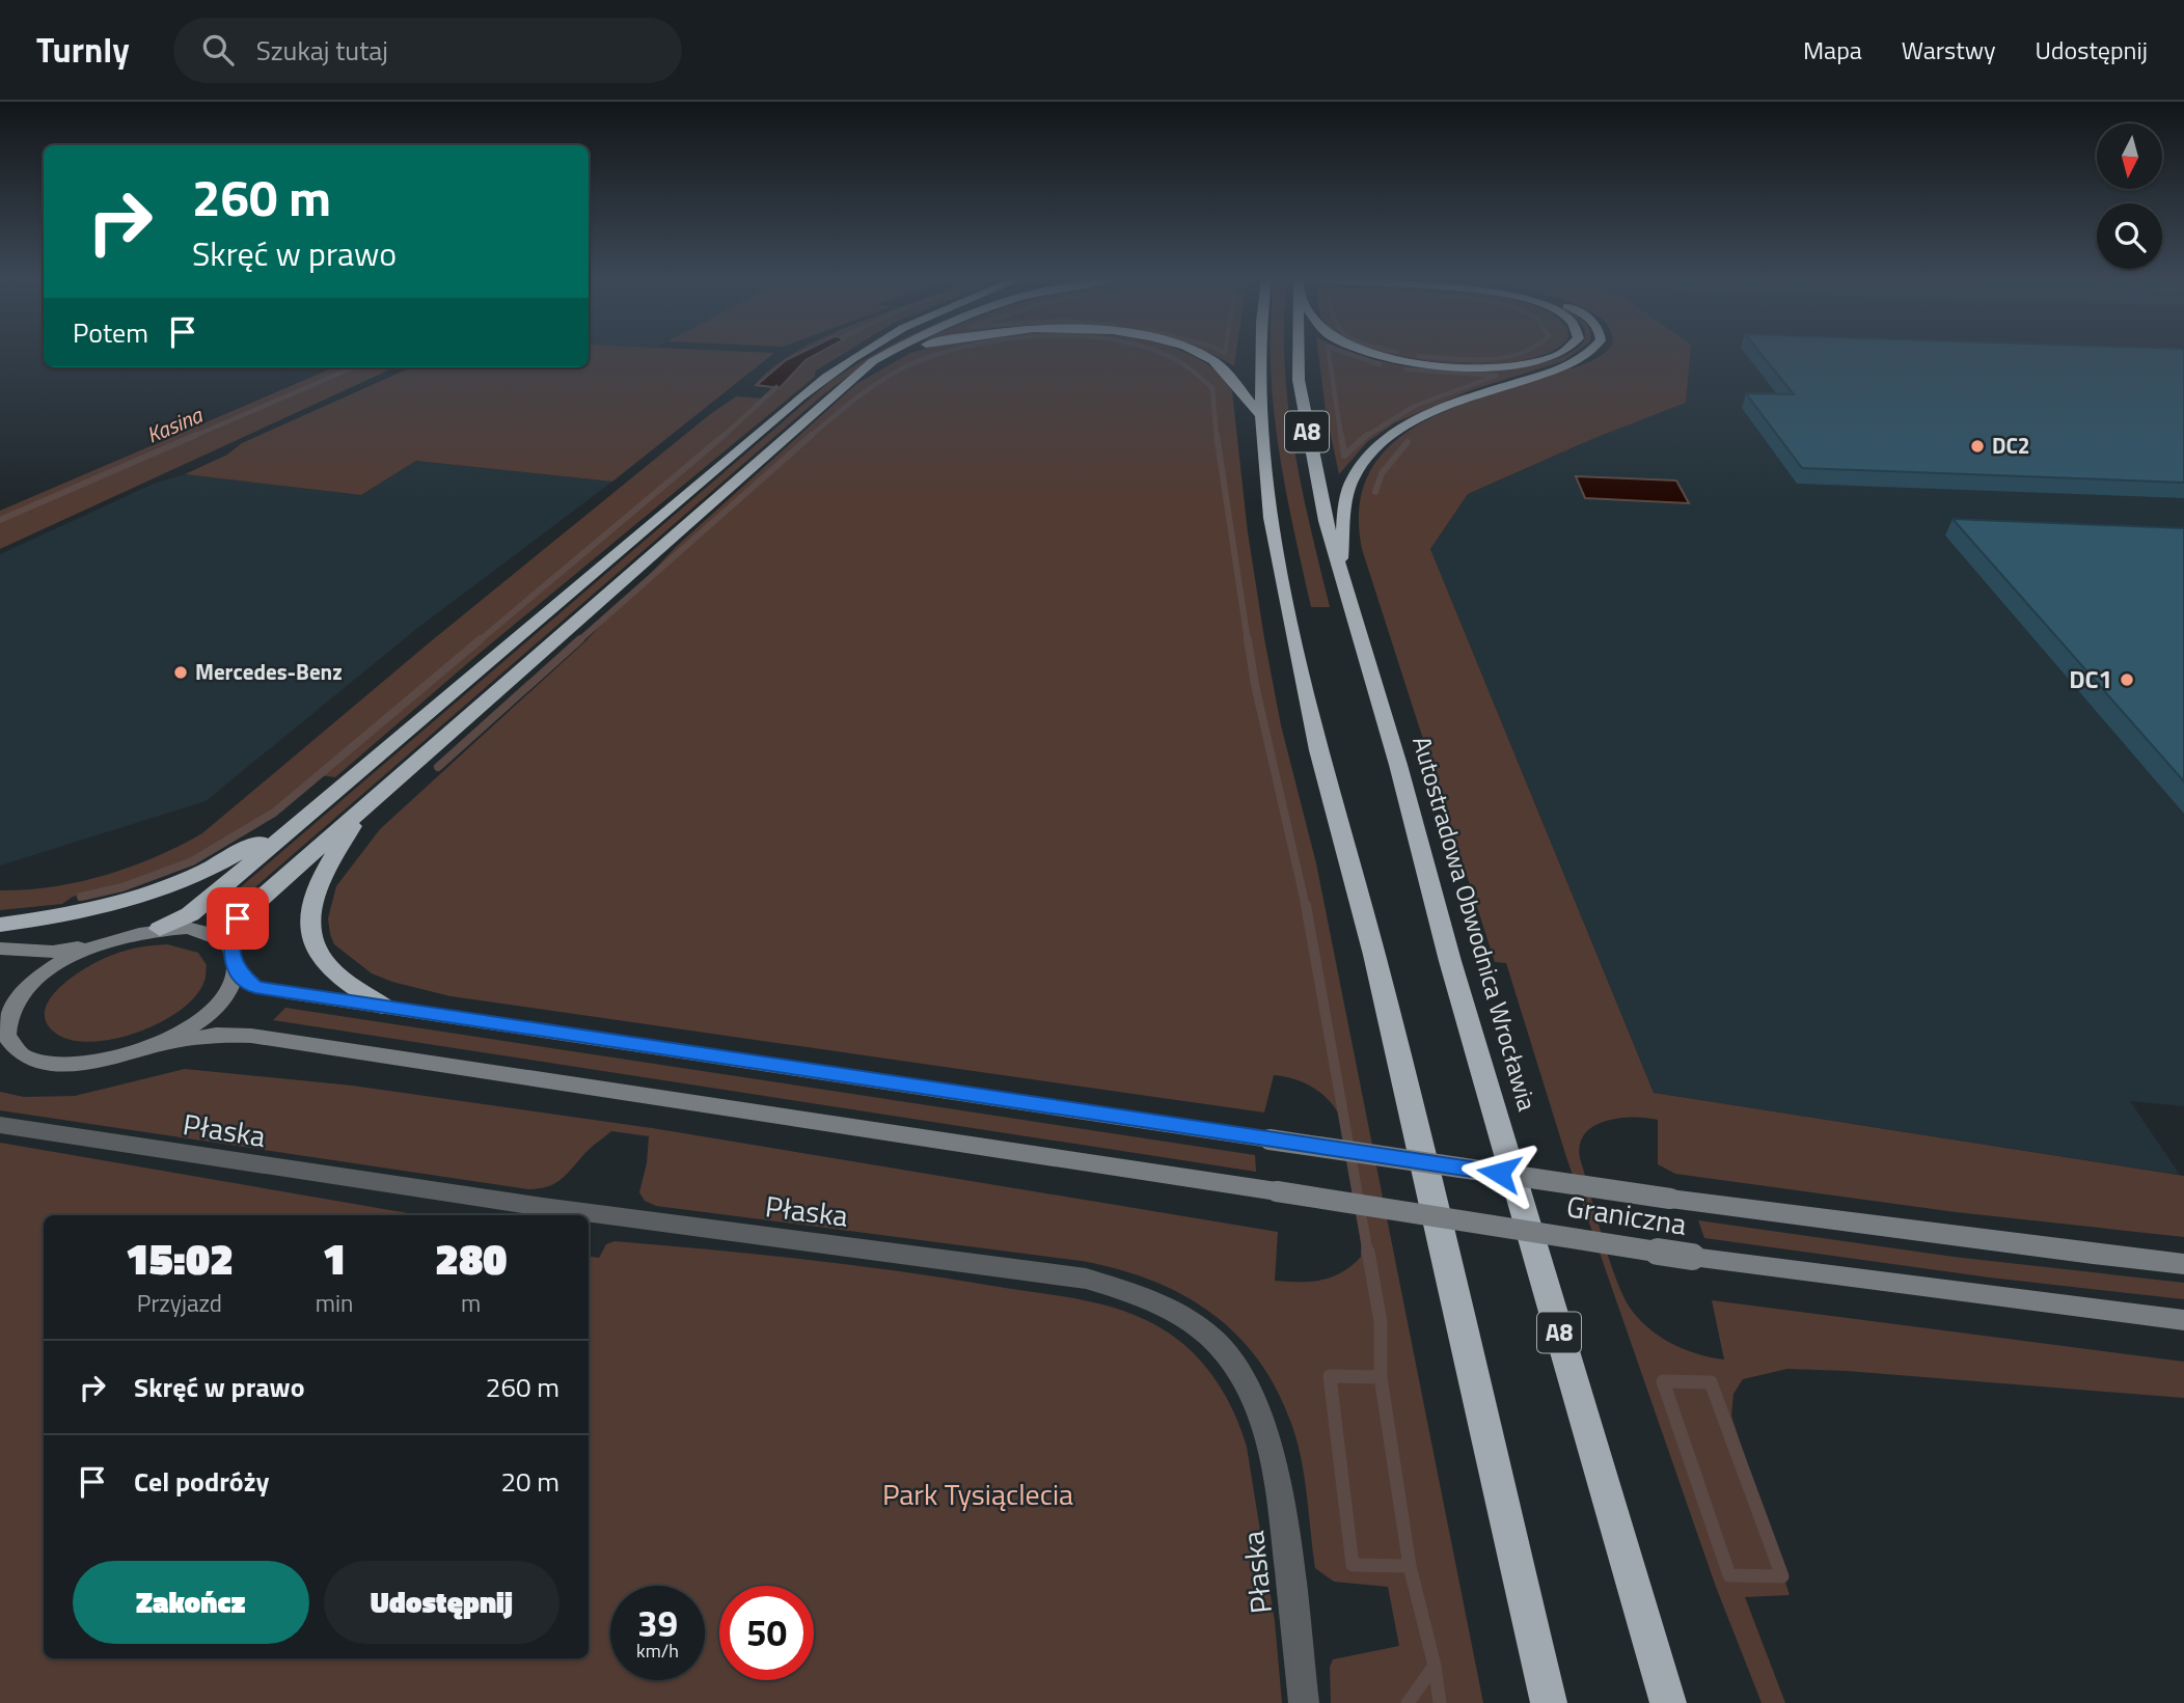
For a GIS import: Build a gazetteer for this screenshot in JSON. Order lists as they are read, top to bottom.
{
  "streets": {
    "highway": ["A8", "Autostradowa Obwodnica Wrocławia"],
    "main road": ["Graniczna"],
    "street": ["Płaska"]
  },
  "water": ["Kasina"],
  "parks": ["Park Tysiąclecia"],
  "places": ["DC2", "Mercedes-Benz", "DC1"],
  "north": "bottom",
  "page": {
    "header": "Turnly",
    "search": "Szukaj tutaj",
    "nav": ["Mapa", "Warstwy", "Udostępnij"],
    "turn": ["260 m", "Skręć w prawo"],
    "then": "Potem",
    "eta": [
      "15:02",
      "Przyjazd",
      "1",
      "min",
      "280",
      "m"
    ],
    "list": [
      {
        "name": "Skręć w prawo",
        "value": "260 m"
      },
      {
        "name": "Cel podróży",
        "value": "20 m"
      }
    ],
    "buttons": ["Zakończ", "Udostępnij"],
    "speed": "39 km/h",
    "limit": "50"
  }
}
